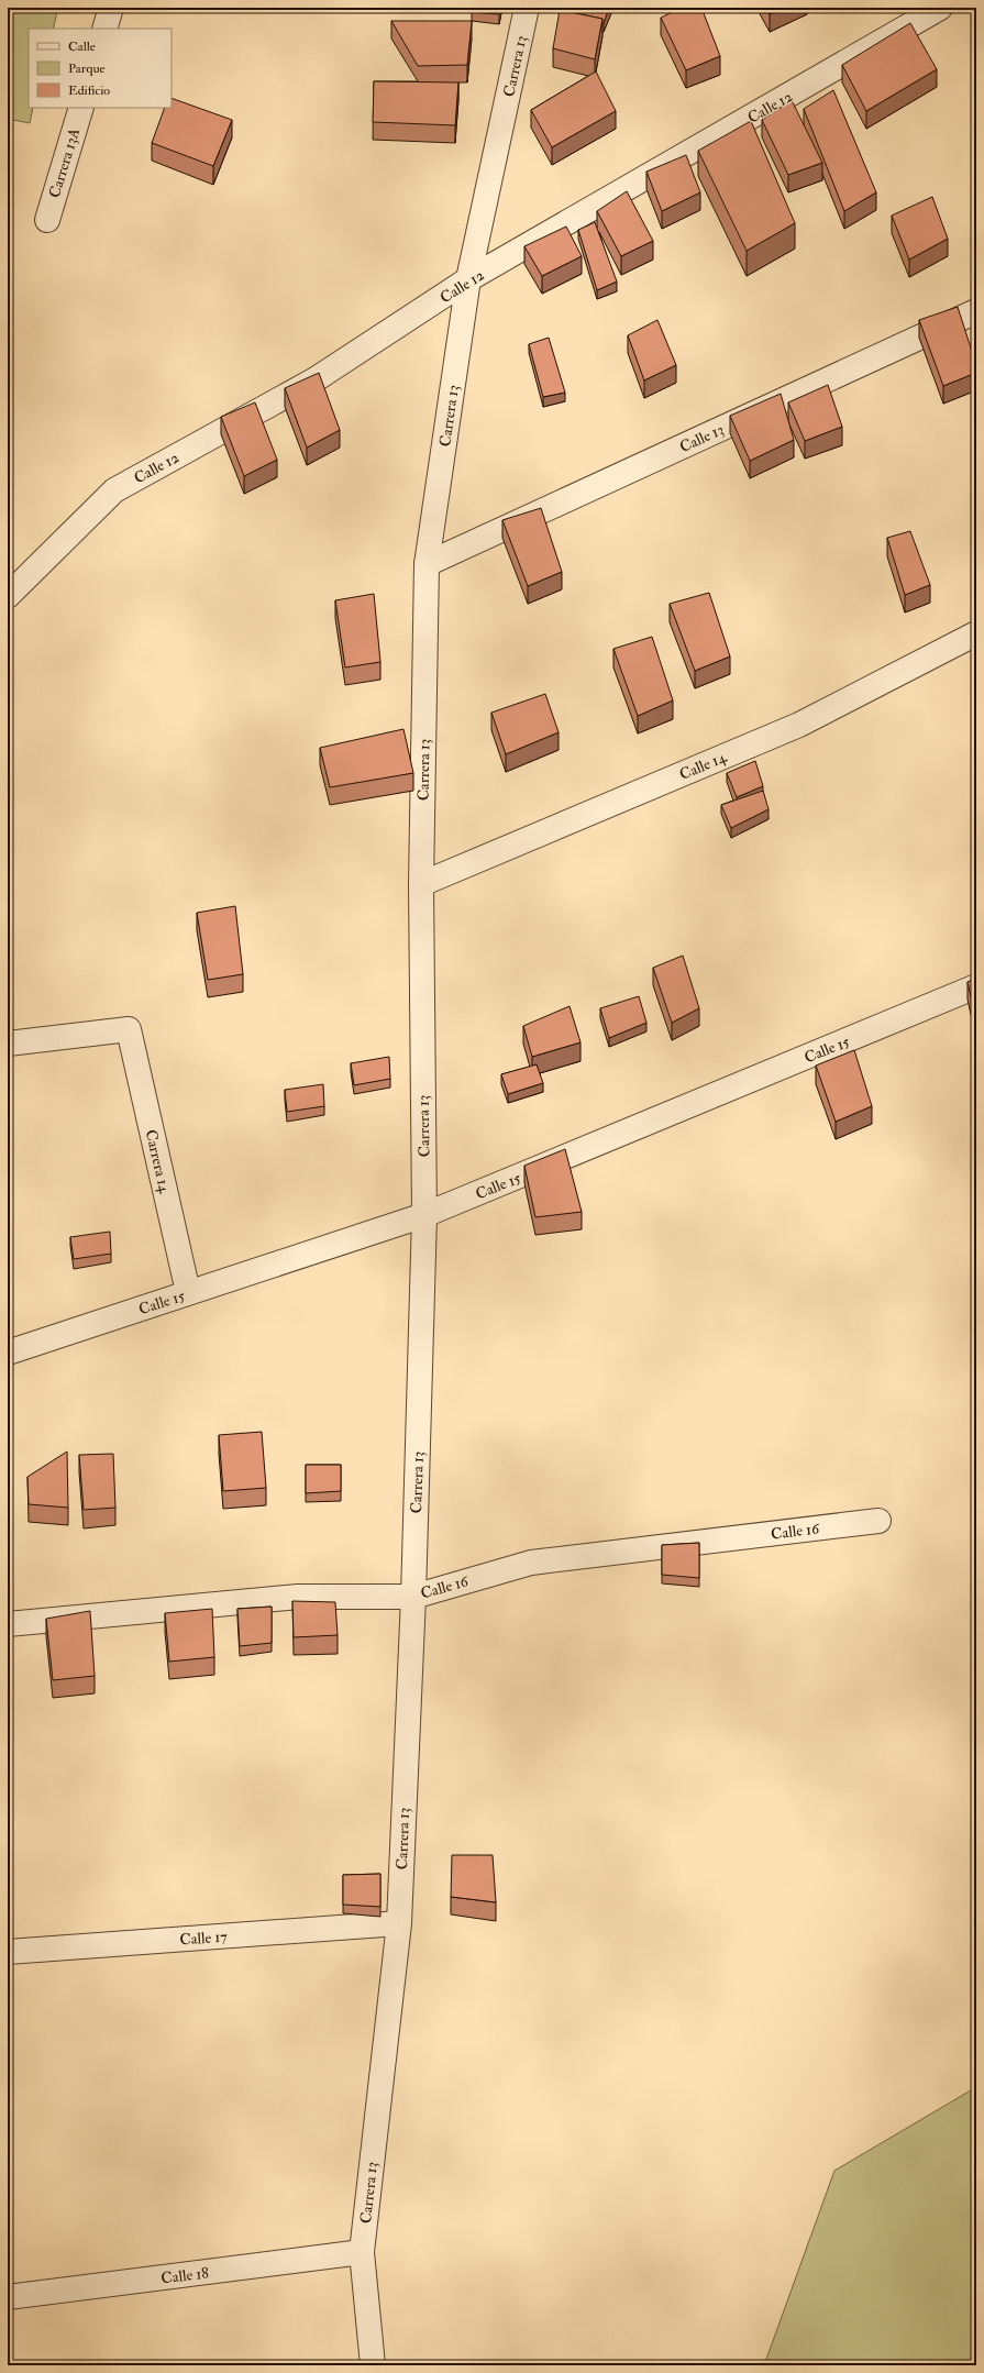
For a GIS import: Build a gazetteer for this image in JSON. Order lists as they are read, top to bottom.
{
  "streets": {
    "street": [
      "Carrera 13",
      "Calle 12",
      "Carrera 13A",
      "Calle 13",
      "Calle 14",
      "Calle 15",
      "Carrera 14",
      "Calle 16",
      "Calle 17",
      "Calle 18"
    ]
  },
  "crossings": [
    ["Carrera 13", "Calle 12"],
    ["Carrera 13", "Calle 13"],
    ["Carrera 13", "Calle 14"],
    ["Carrera 13", "Calle 15"],
    ["Carrera 13", "Calle 16"],
    ["Carrera 13", "Calle 17"],
    ["Carrera 13", "Calle 18"],
    ["Calle 15", "Carrera 14"]
  ],
  "legend": ["Calle", "Parque", "Edificio"]
}
